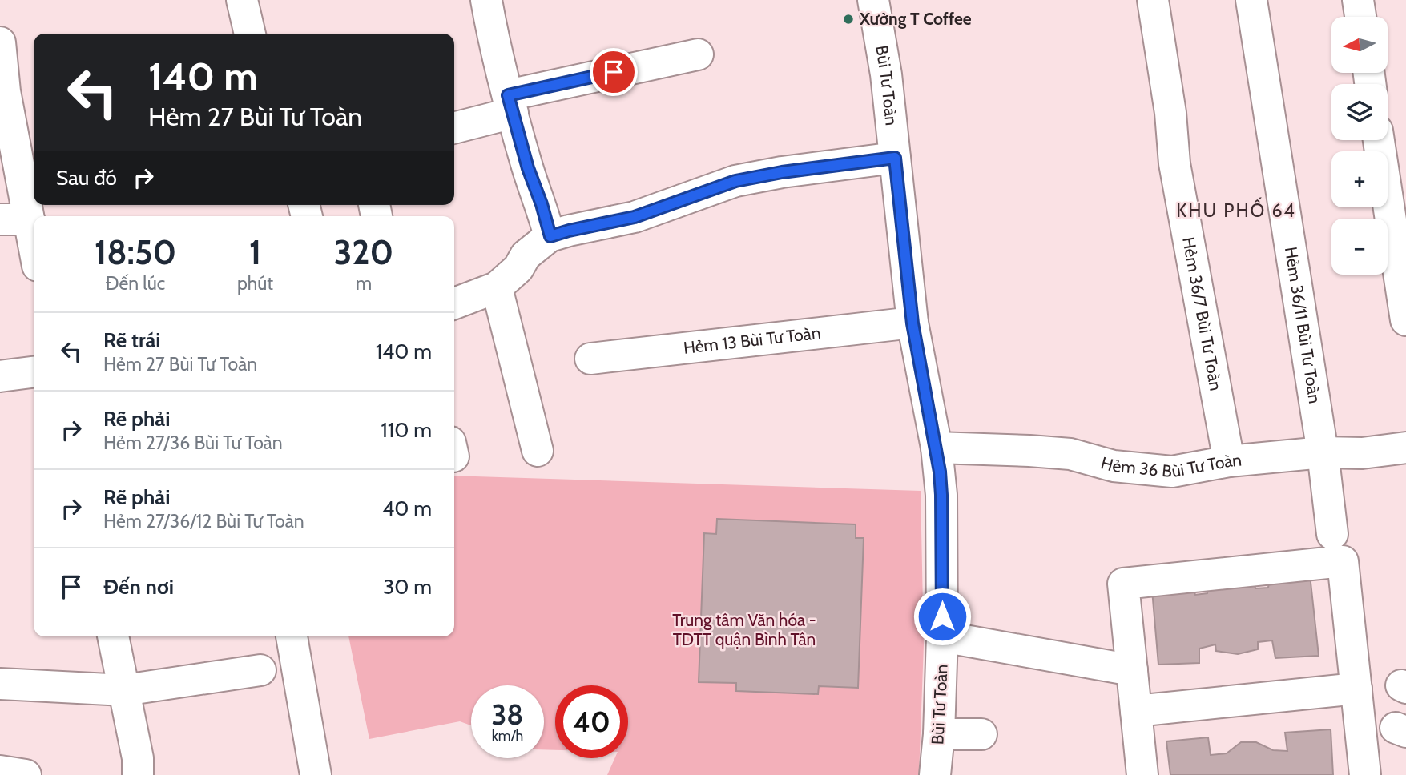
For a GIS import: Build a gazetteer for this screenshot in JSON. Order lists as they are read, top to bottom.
{
  "streets": {
    "street": [
      "Bùi Tư Toàn",
      "Hẻm 36/7 Bùi Tư Toàn",
      "Hẻm 36/11 Bùi Tư Toàn",
      "Hẻm 13 Bùi Tư Toàn",
      "Hẻm 36 Bùi Tư Toàn"
    ]
  },
  "crossings": [
    ["Bùi Tư Toàn", "Hẻm 13 Bùi Tư Toàn"],
    ["Bùi Tư Toàn", "Hẻm 36 Bùi Tư Toàn"],
    ["Hẻm 36/7 Bùi Tư Toàn", "Hẻm 36 Bùi Tư Toàn"],
    ["Hẻm 36/11 Bùi Tư Toàn", "Hẻm 36 Bùi Tư Toàn"]
  ],
  "districts": ["KHU PHỐ 64"],
  "parks": ["Trung tâm Văn hóa - TDTT quận Bình Tân"],
  "places": ["Xưởng T Coffee"],
  "north": "left",
  "page": {
    "map_buttons": ["+", "−"],
    "turn": ["140 m", "Hẻm 27 Bùi Tư Toàn"],
    "then": "Sau đó",
    "eta": [
      "18:50",
      "Đến lúc",
      "1",
      "phút",
      "320",
      "m"
    ],
    "list": [
      {
        "name": "Rẽ trái",
        "note": "Hẻm 27 Bùi Tư Toàn",
        "value": "140 m"
      },
      {
        "name": "Rẽ phải",
        "note": "Hẻm 27/36 Bùi Tư Toàn",
        "value": "110 m"
      },
      {
        "name": "Rẽ phải",
        "note": "Hẻm 27/36/12 Bùi Tư Toàn",
        "value": "40 m"
      },
      {
        "name": "Đến nơi",
        "value": "30 m"
      }
    ],
    "speed": "38 km/h",
    "limit": "40"
  }
}
